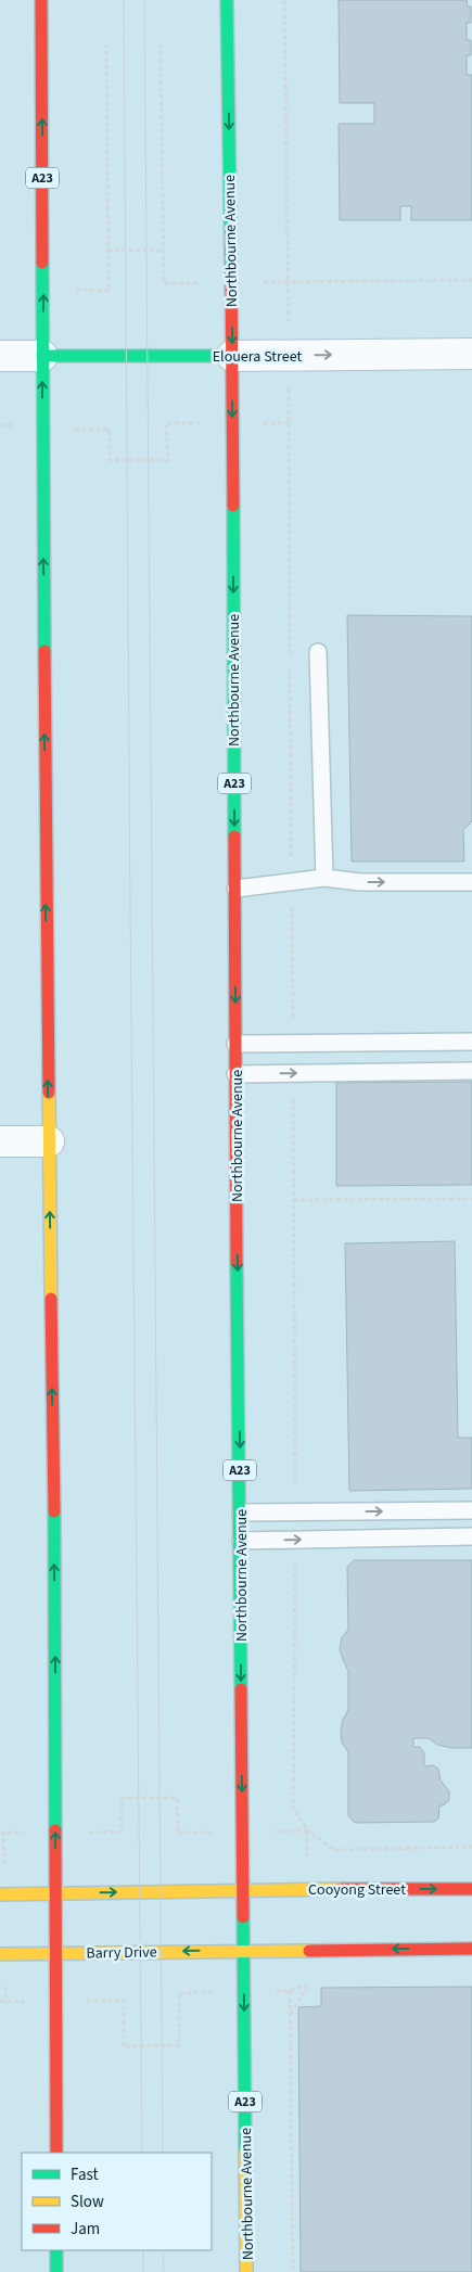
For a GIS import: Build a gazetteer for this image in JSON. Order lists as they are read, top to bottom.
{
  "streets": {
    "main road": [
      "A23",
      "Northbourne Avenue",
      "Elouera Street",
      "Cooyong Street",
      "Barry Drive"
    ]
  },
  "crossings": [
    ["A23", "Elouera Street"],
    ["A23", "Barry Drive"],
    ["Northbourne Avenue", "Elouera Street"],
    ["Northbourne Avenue", "Cooyong Street"],
    ["Northbourne Avenue", "Barry Drive"]
  ],
  "one_way": ["Northbourne Avenue", "Elouera Street"],
  "legend": ["Fast", "Slow", "Jam"]
}
